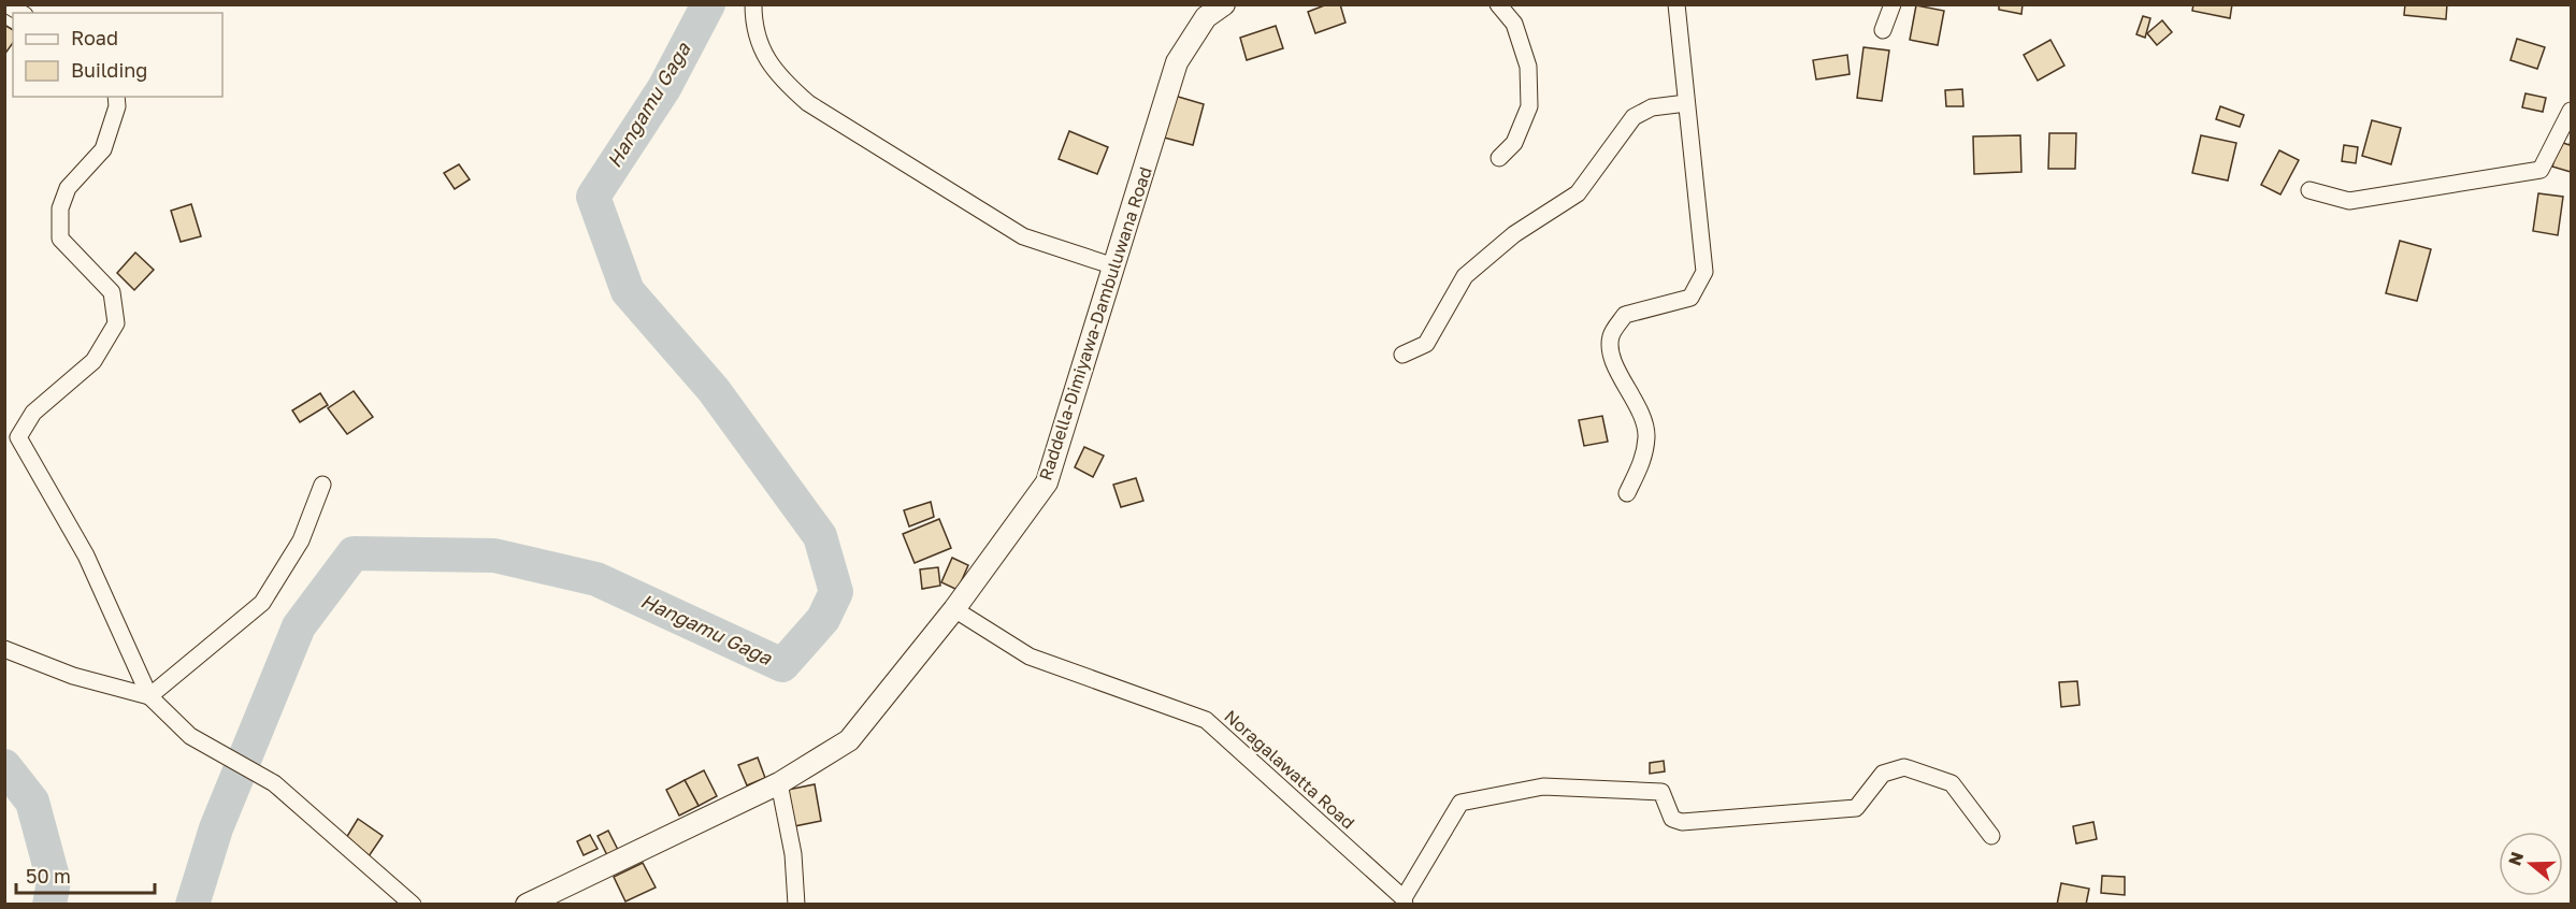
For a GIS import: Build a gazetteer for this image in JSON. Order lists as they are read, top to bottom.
{
  "streets": {
    "street": ["Raddella-Dimiyawa-Dambuluwana Road", "Noragalawatta Road"]
  },
  "crossings": [
    ["Raddella-Dimiyawa-Dambuluwana Road", "Noragalawatta Road"]
  ],
  "water": ["Hangamu Gaga"],
  "legend": ["Road", "Building"],
  "scale_bar": "50 m",
  "north": "left"
}
